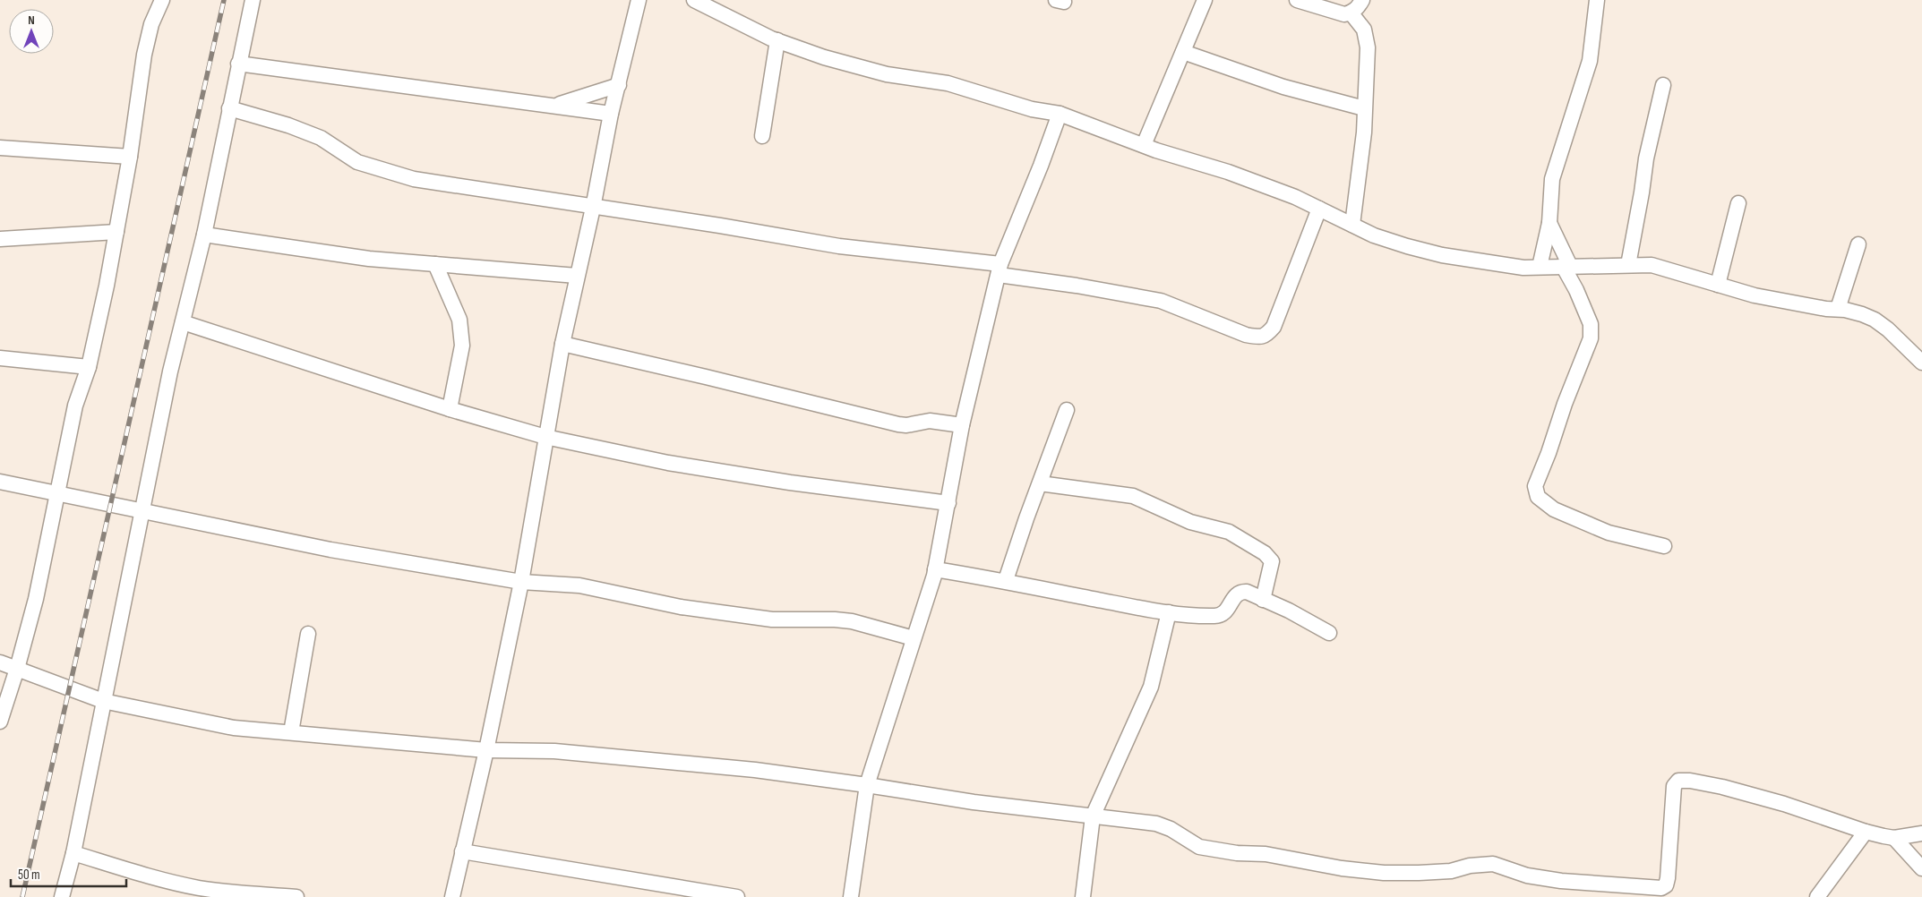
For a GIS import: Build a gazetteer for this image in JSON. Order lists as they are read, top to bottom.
{
  "scale_bar": "50 m",
  "north": "top"
}
